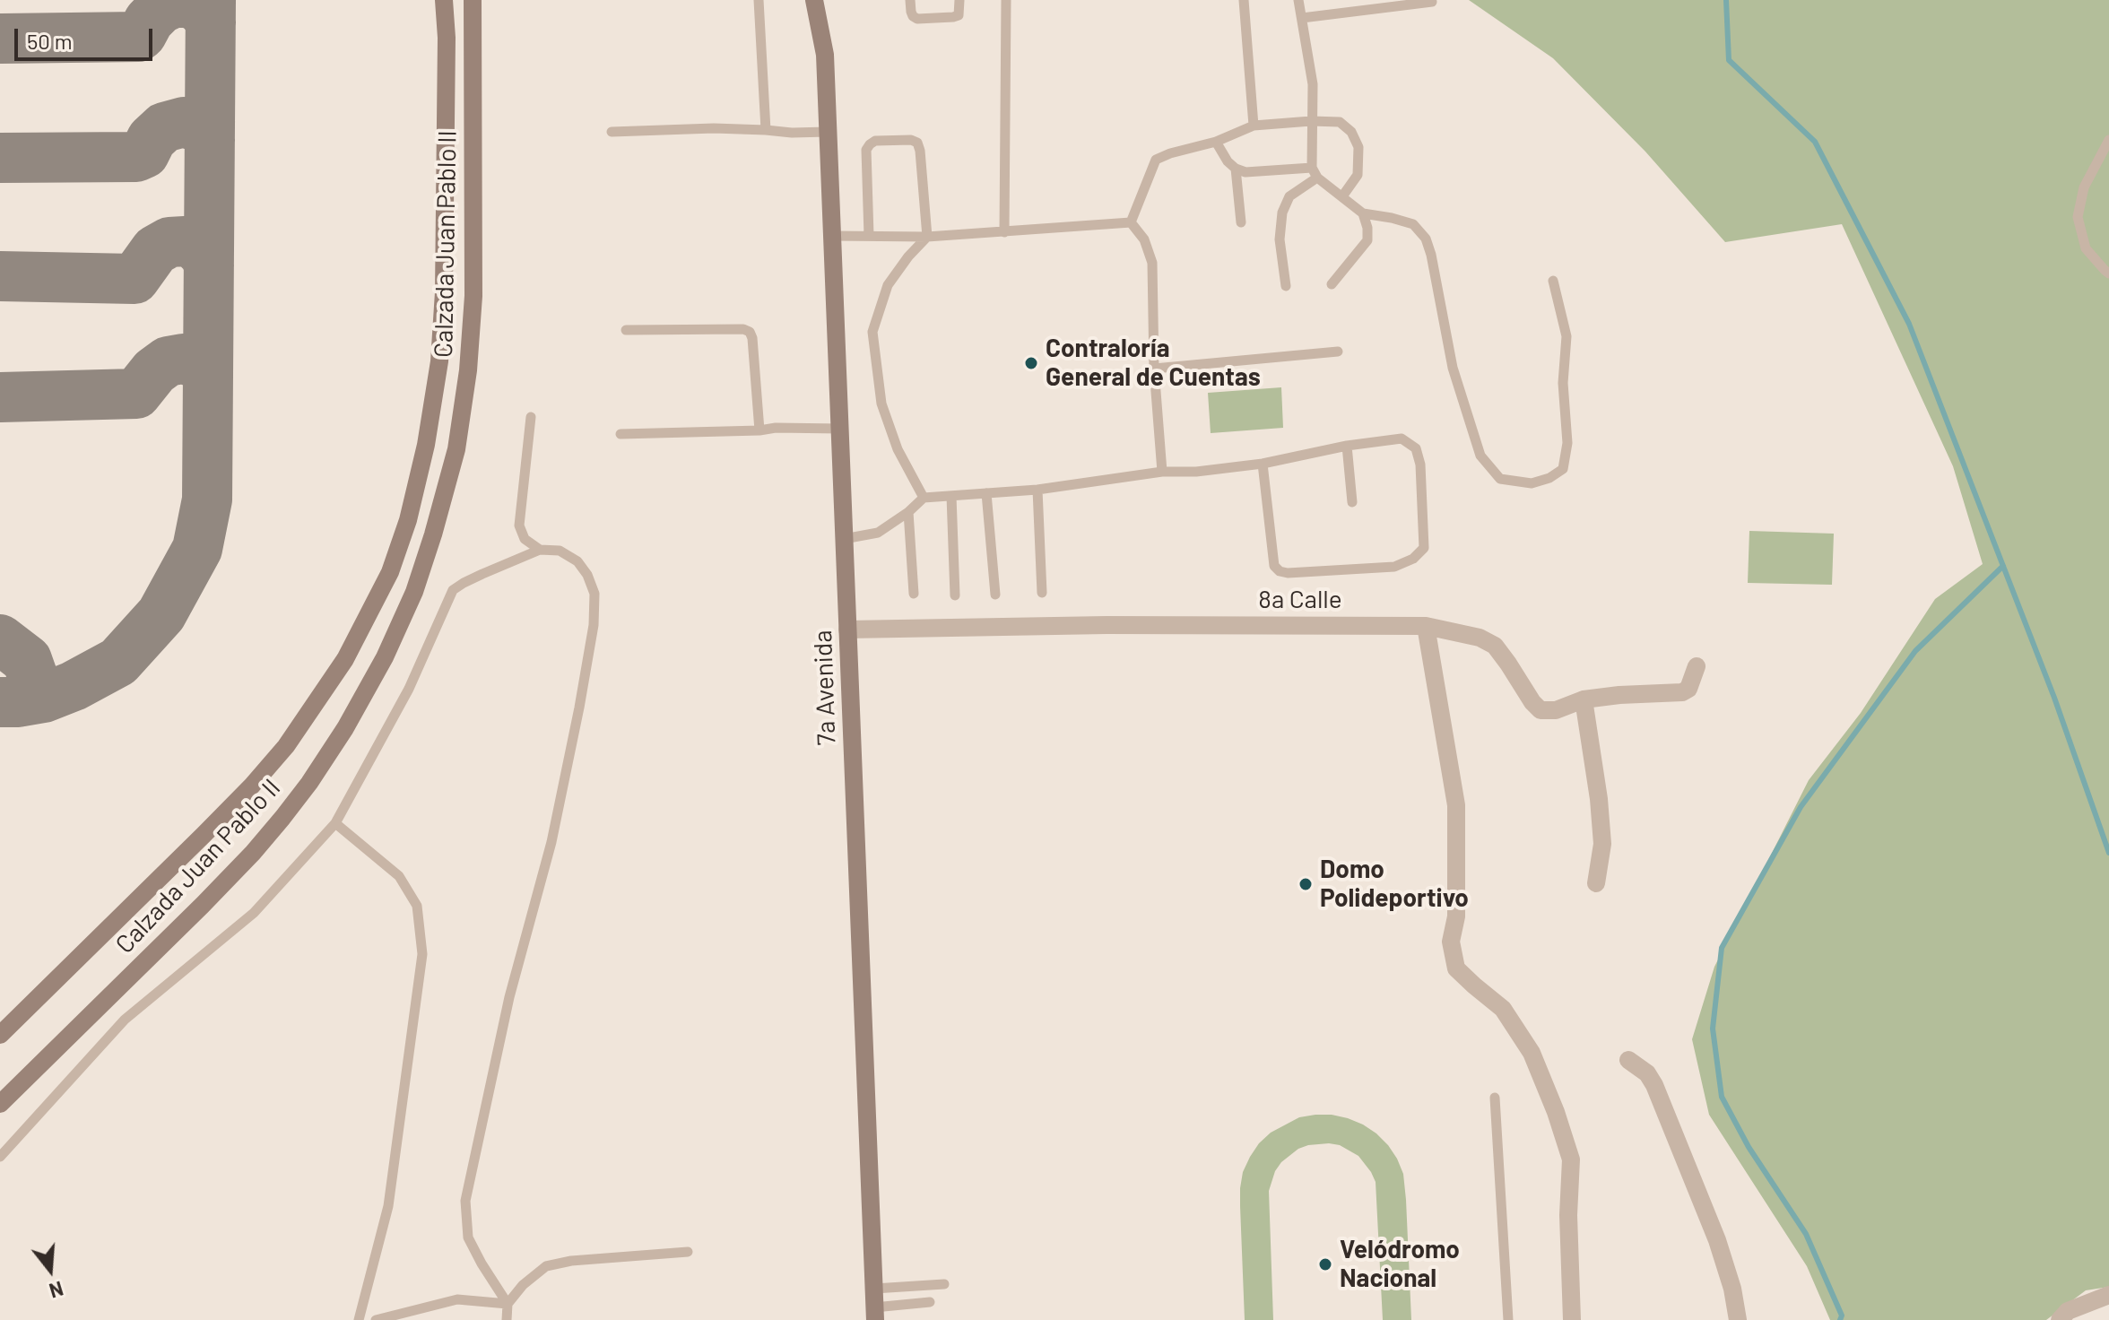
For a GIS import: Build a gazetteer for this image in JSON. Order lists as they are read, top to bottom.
{
  "streets": {
    "main road": ["Calzada Juan Pablo II", "7a Avenida"],
    "street": ["8a Calle"]
  },
  "crossings": [
    ["8a Calle", "7a Avenida"]
  ],
  "places": ["Contraloría General de Cuentas", "Domo Polideportivo", "Velódromo Nacional"],
  "scale_bar": "50 m",
  "north": "bottom"
}
